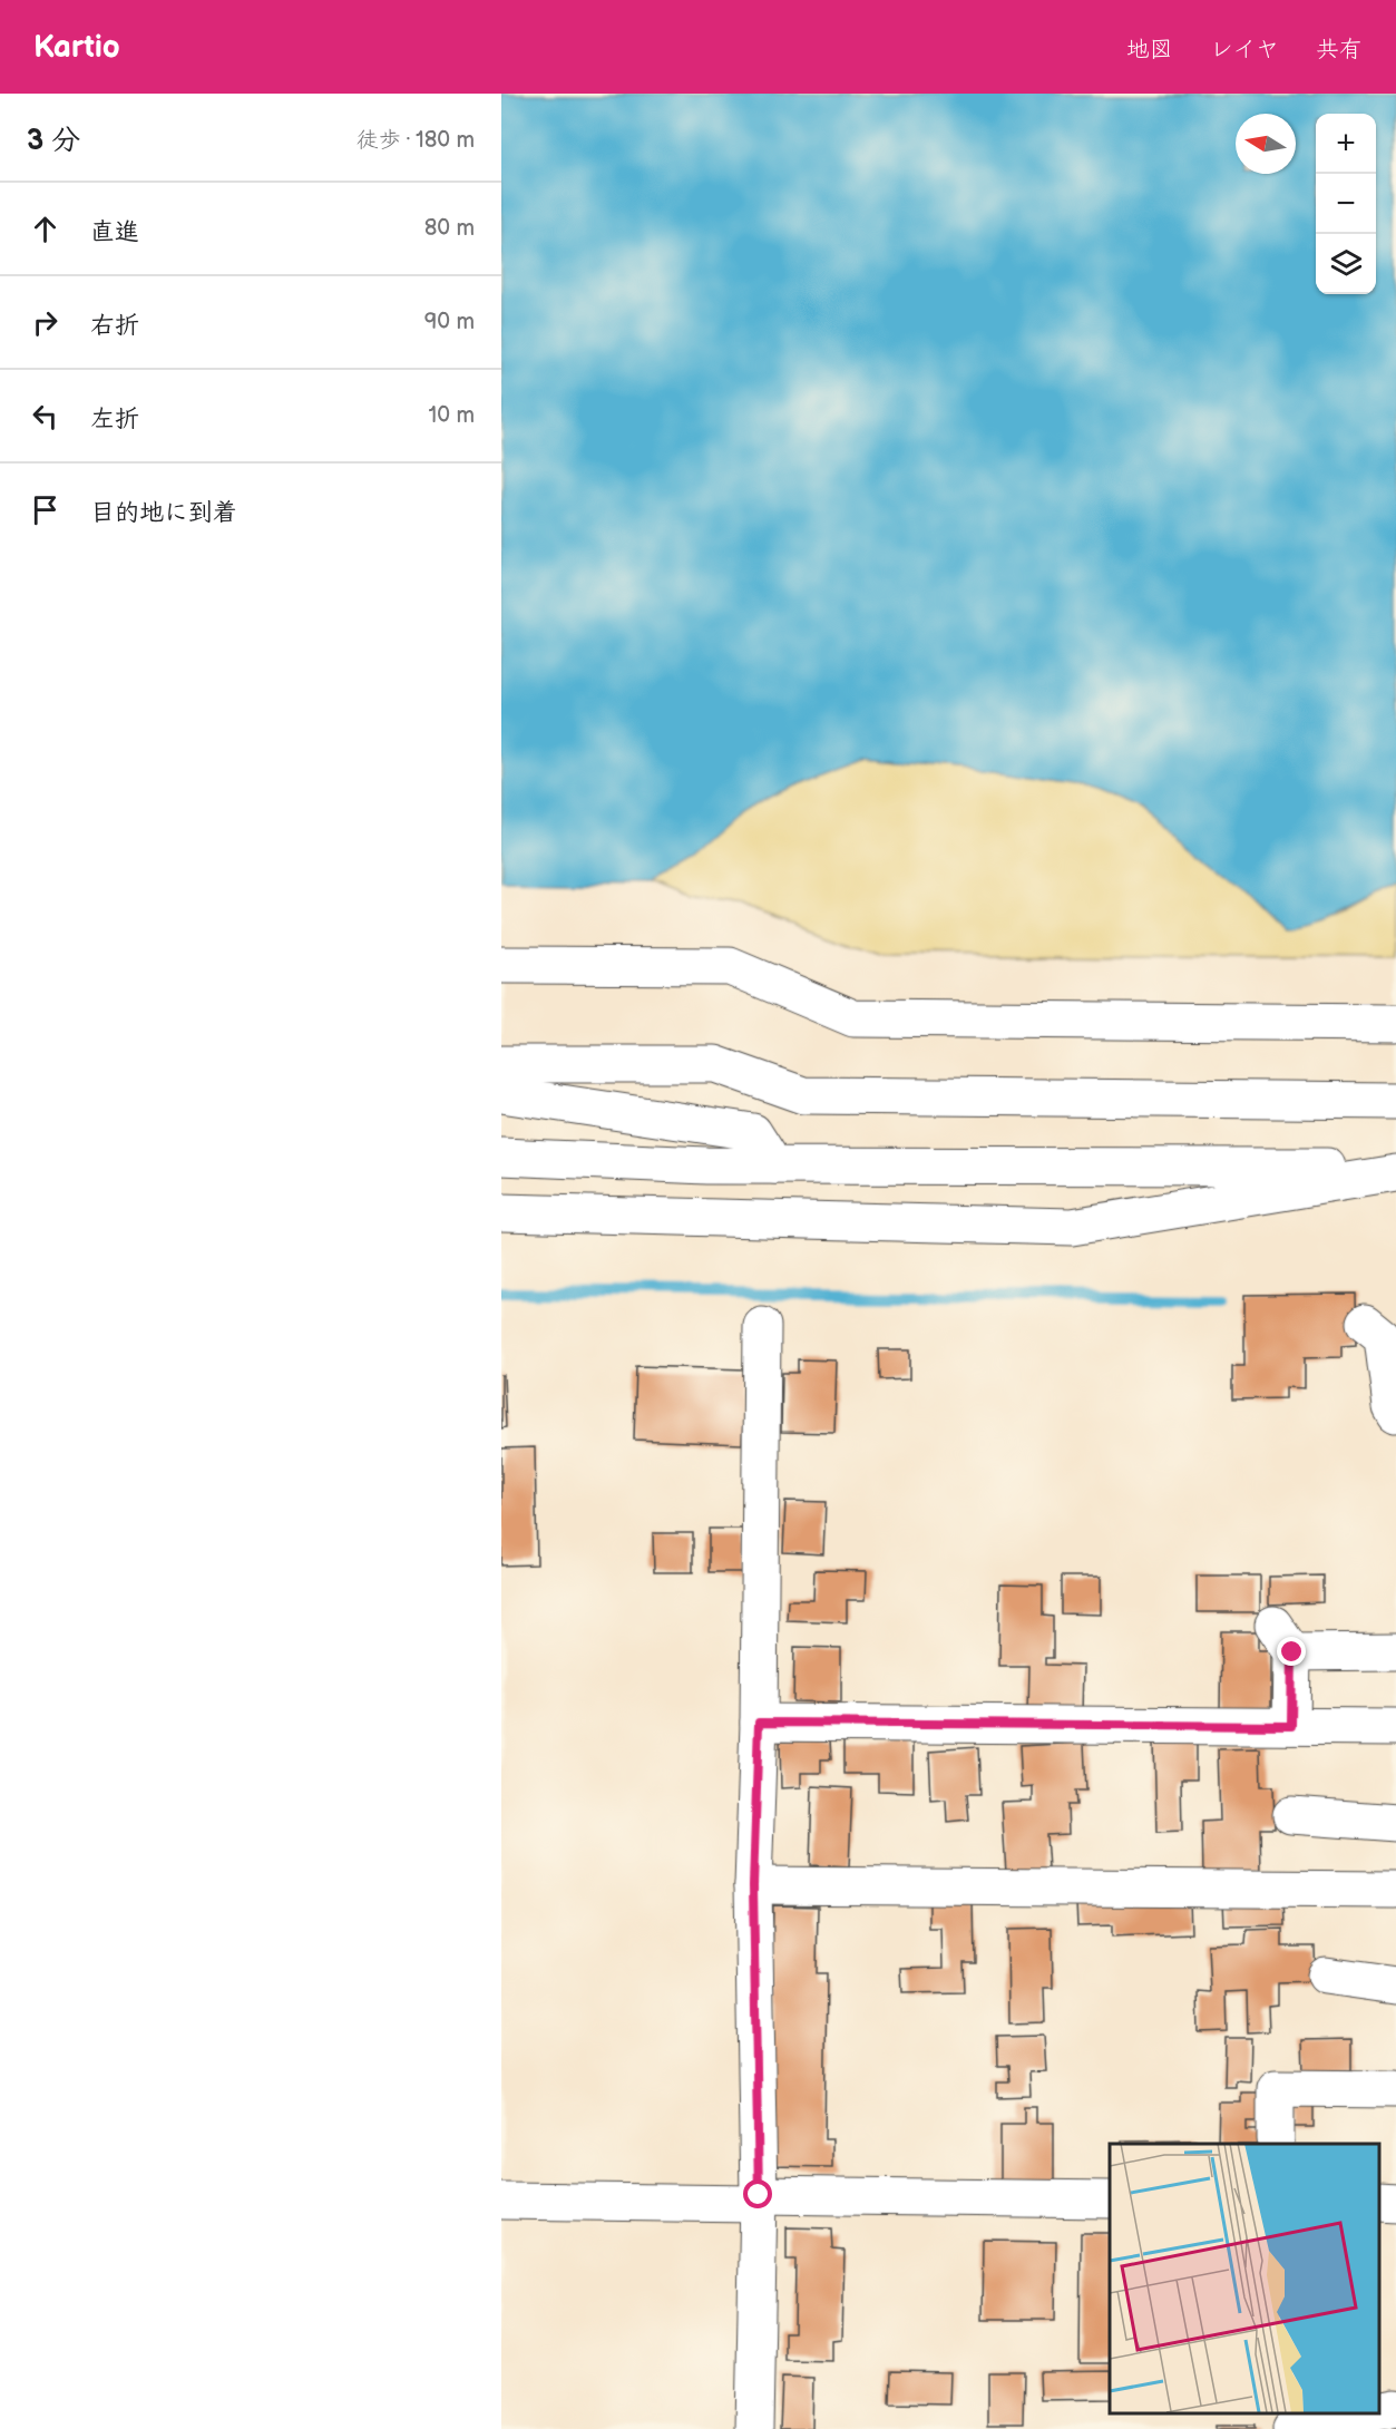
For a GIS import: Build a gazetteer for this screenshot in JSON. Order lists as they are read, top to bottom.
{
  "north": "left",
  "page": {
    "header": "Kartio",
    "nav": ["地図", "レイヤ", "共有"],
    "heading": ["3 分", "徒歩 · 180 m"],
    "map_buttons": ["+", "−"],
    "list": [
      ["直進", "80 m"],
      ["右折", "90 m"],
      ["左折", "10 m"],
      "目的地に到着"
    ]
  }
}
